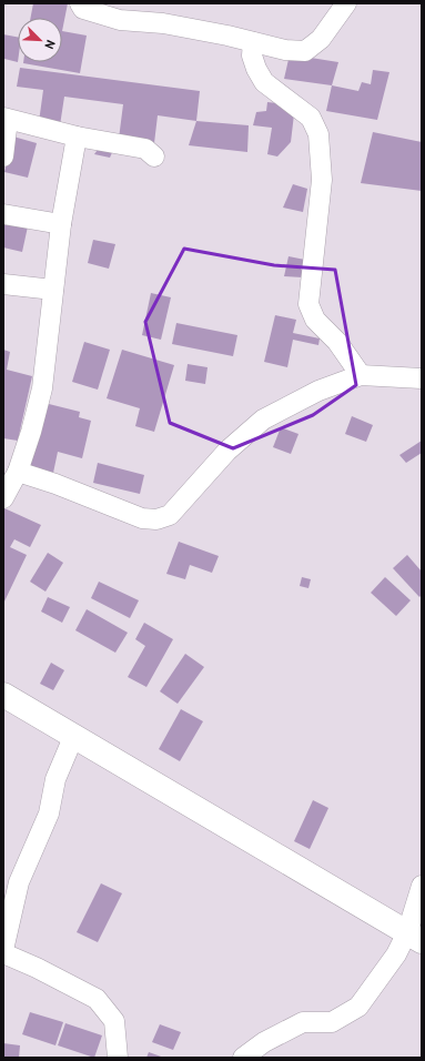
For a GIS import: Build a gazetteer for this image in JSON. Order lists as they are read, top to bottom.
{
  "north": "bottom right"
}
